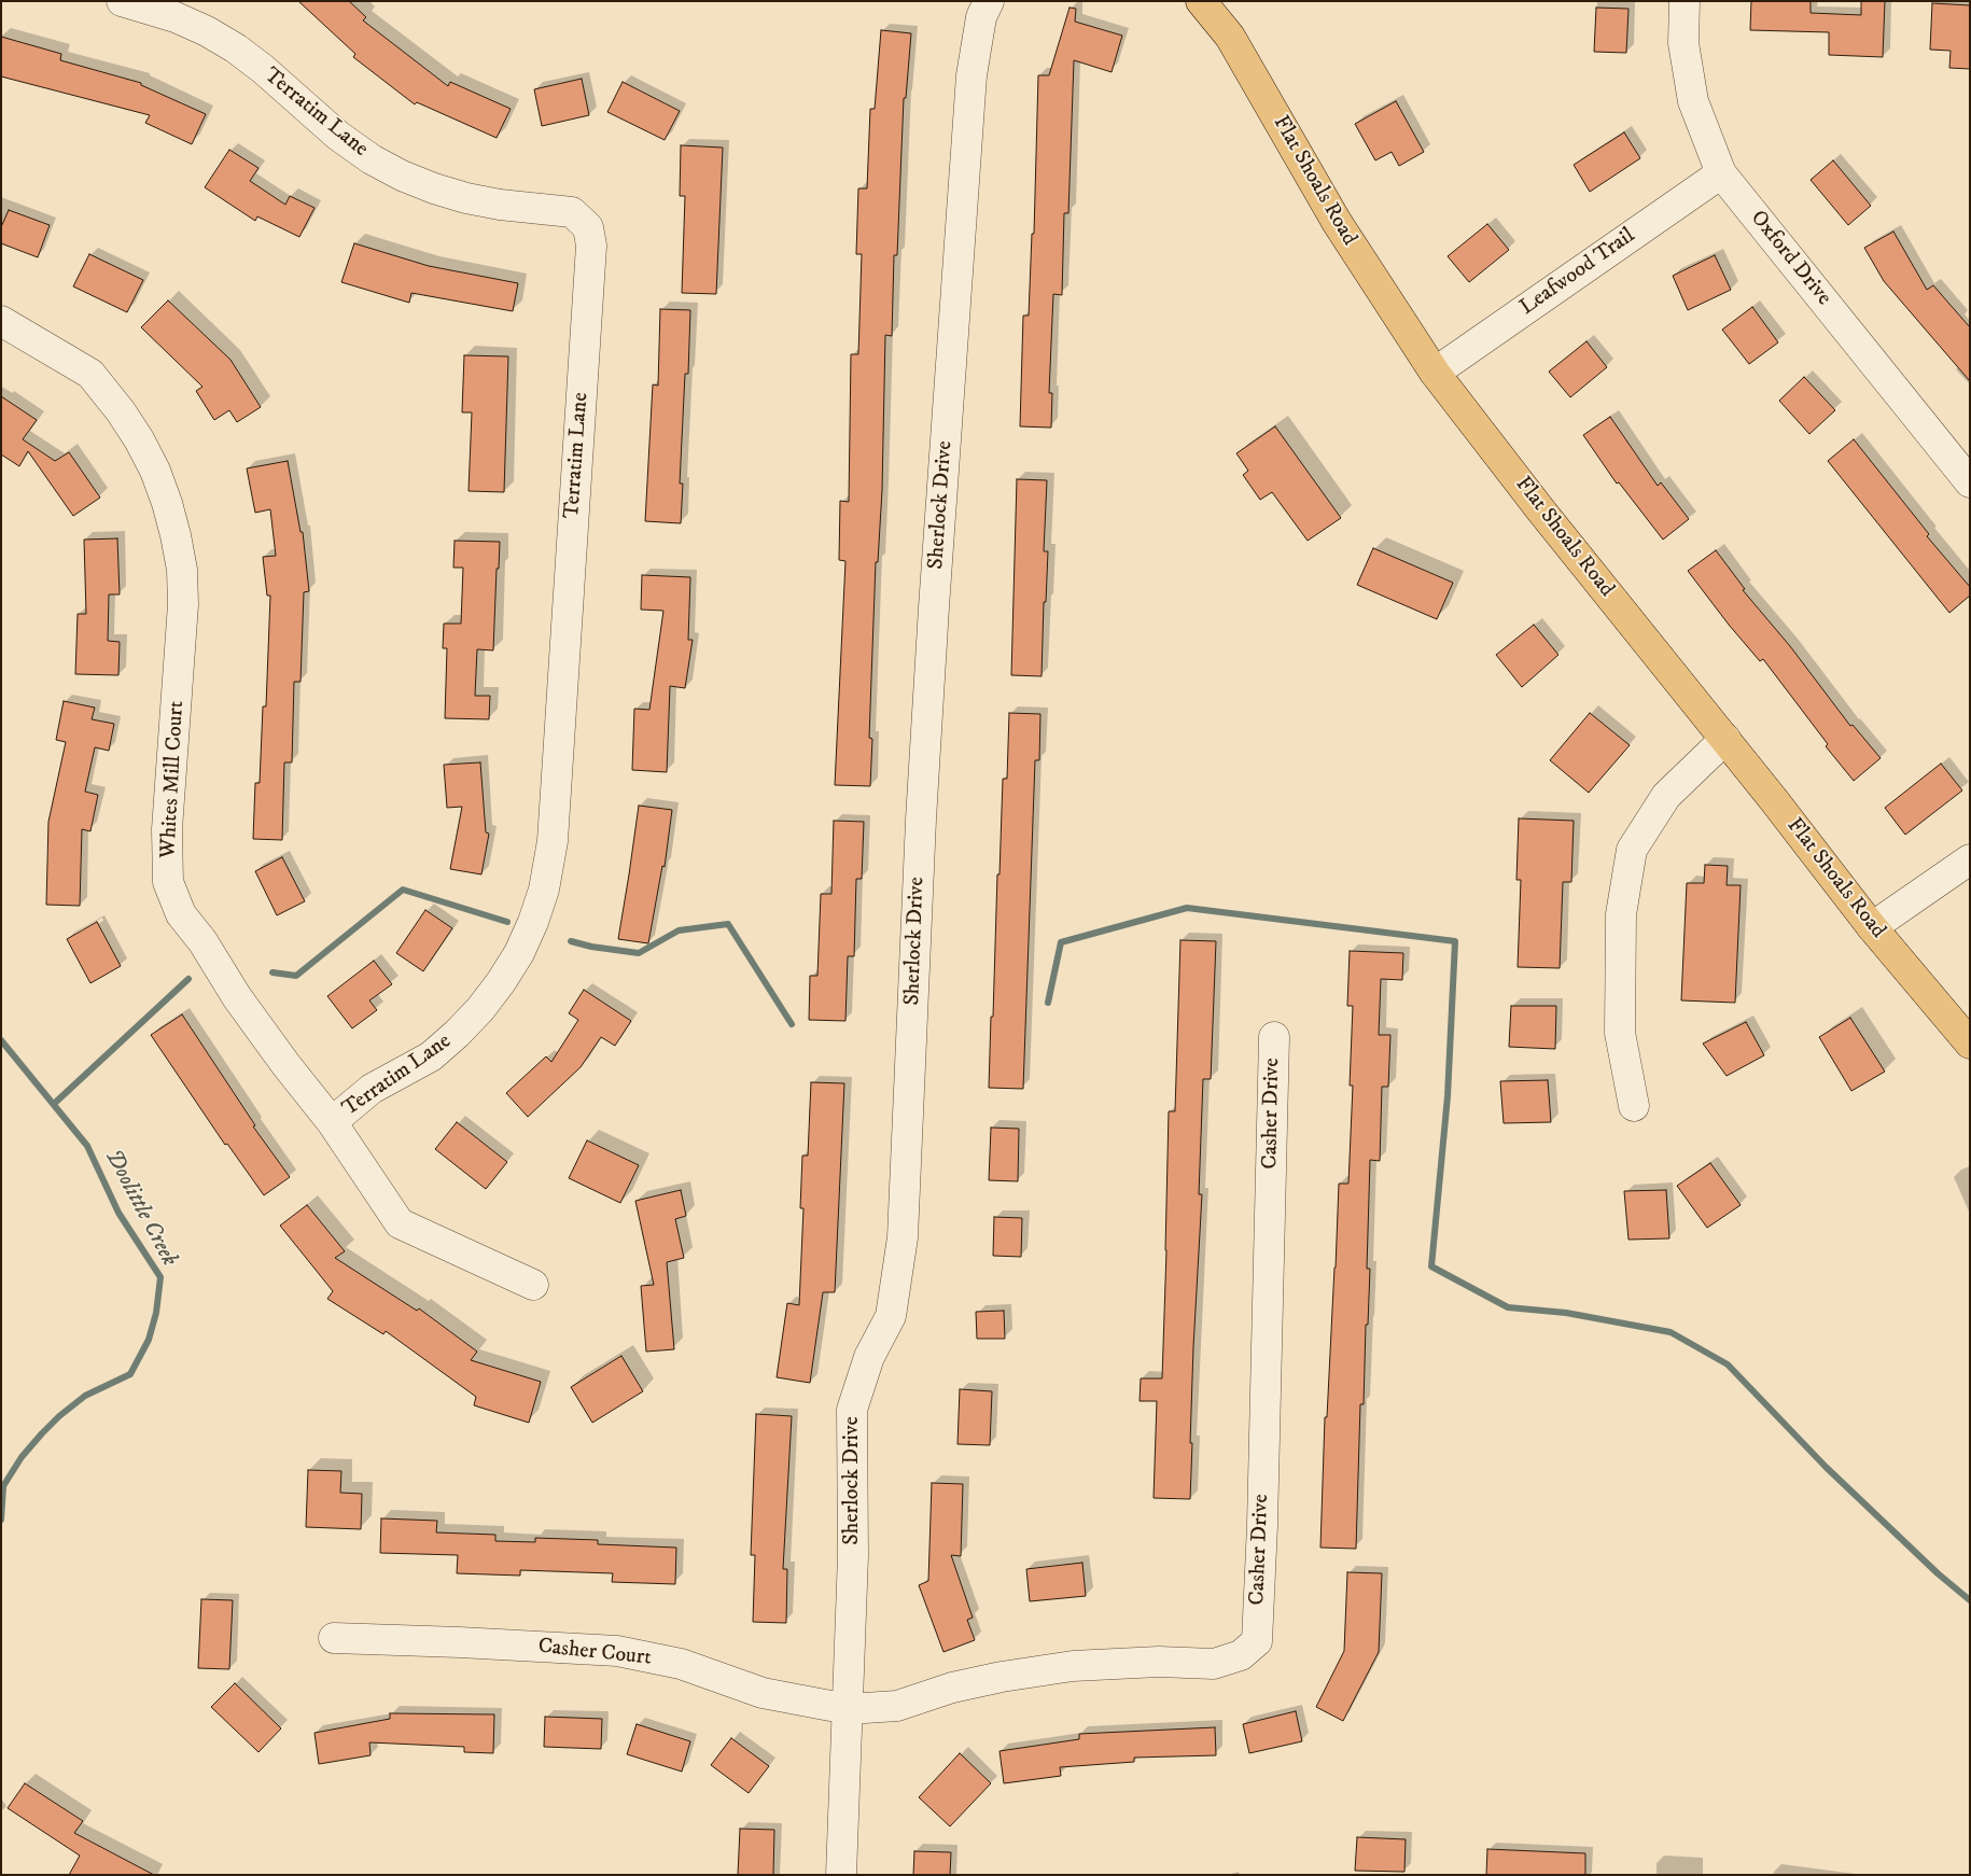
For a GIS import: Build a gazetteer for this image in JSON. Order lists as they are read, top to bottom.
{
  "streets": {
    "main road": ["Flat Shoals Road"],
    "street": [
      "Terratim Lane",
      "Oxford Drive",
      "Leafwood Trail",
      "Sherlock Drive",
      "Whites Mill Court",
      "Casher Drive",
      "Casher Court"
    ]
  },
  "crossings": [
    ["Terratim Lane", "Whites Mill Court"],
    ["Flat Shoals Road", "Leafwood Trail"],
    ["Oxford Drive", "Leafwood Trail"],
    ["Sherlock Drive", "Casher Drive"],
    ["Sherlock Drive", "Casher Court"],
    ["Casher Drive", "Casher Court"]
  ],
  "water": ["Doolittle Creek"]
}
